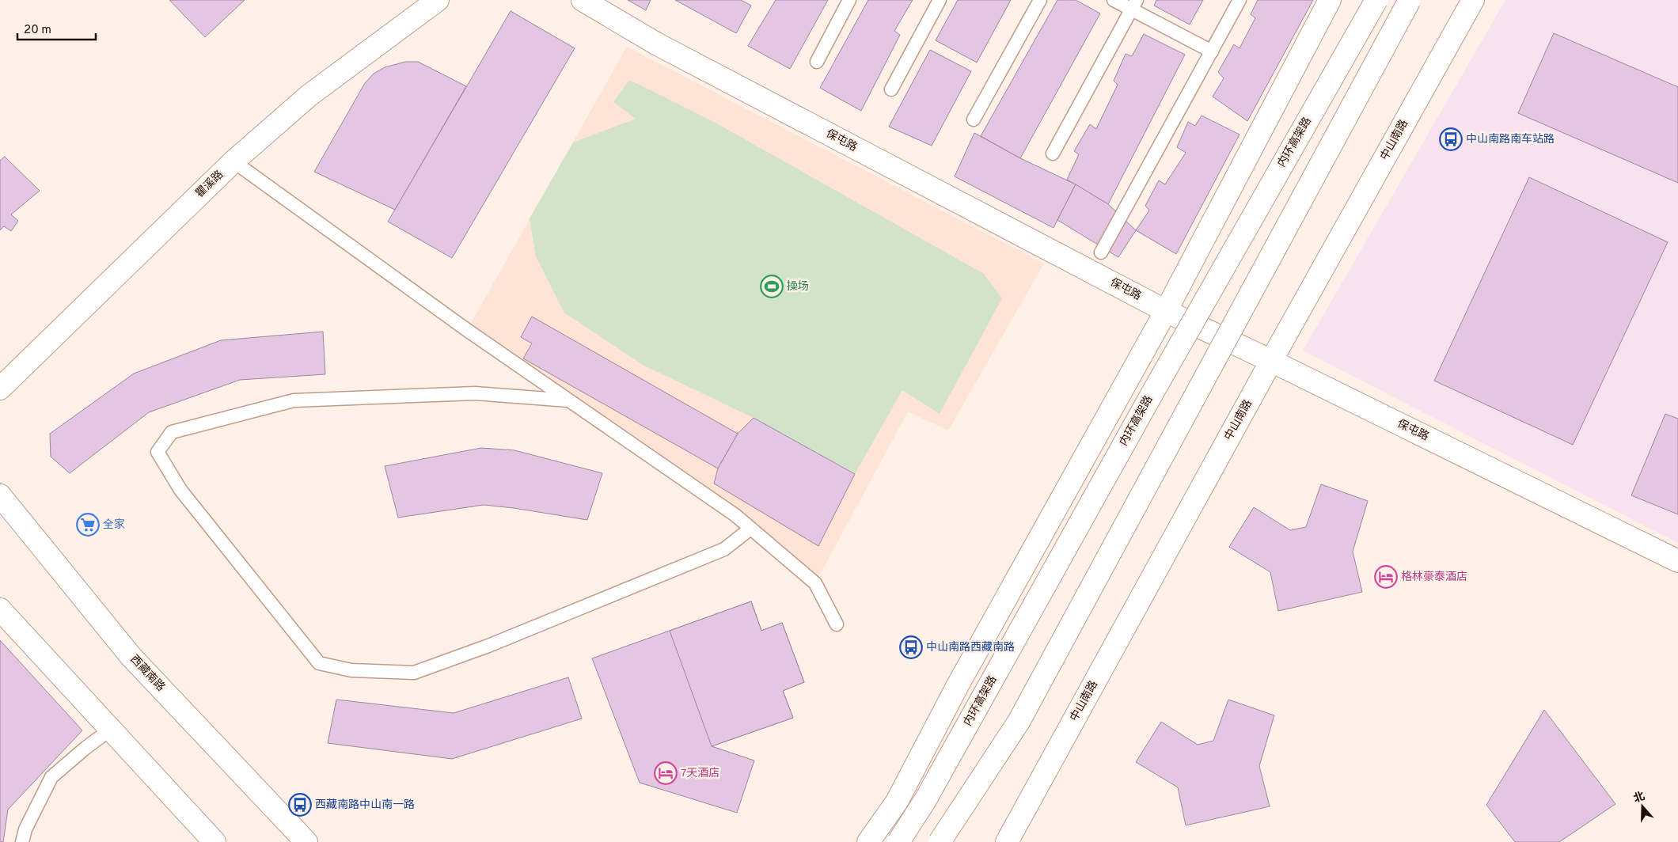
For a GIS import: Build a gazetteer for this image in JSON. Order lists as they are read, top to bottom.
{
  "streets": {
    "main road": [
      "中山南路",
      "保屯路",
      "内环高架路",
      "瞿溪路",
      "西藏南路"
    ]
  },
  "crossings": [
    ["中山南路", "保屯路"]
  ],
  "places": {
    "bus stop": ["中山南路南车站路", "中山南路西藏南路", "西藏南路中山南一路"],
    "sports": ["操场"],
    "supermarket": ["全家"],
    "hotel": ["格林豪泰酒店", "7天酒店"]
  },
  "scale_bar": "20 m",
  "north": "top"
}
